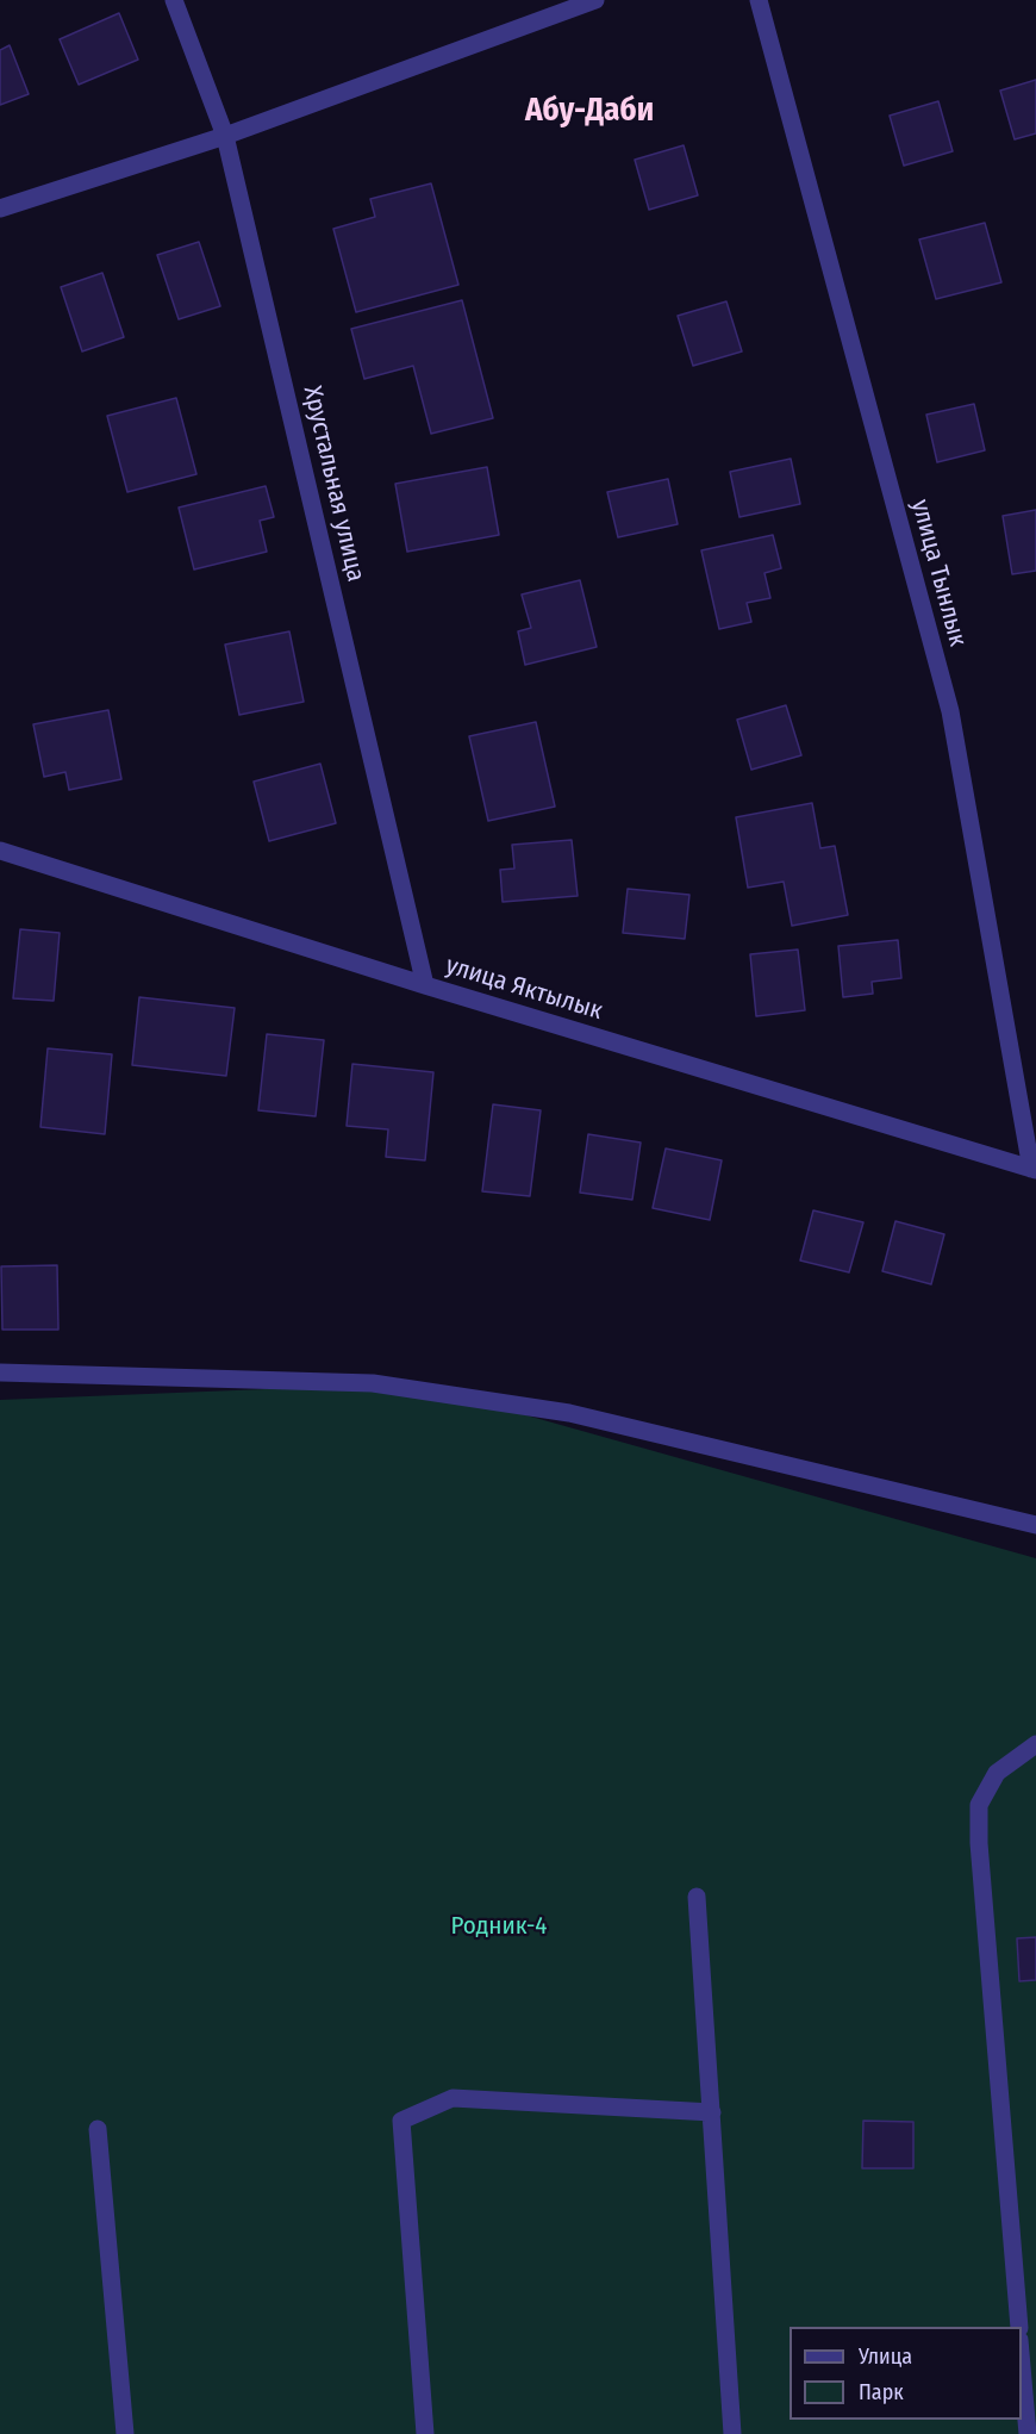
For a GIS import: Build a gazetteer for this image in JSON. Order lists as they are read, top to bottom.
{
  "streets": {
    "street": ["Хрустальная улица", "улица Тынлык", "улица Яктылык"]
  },
  "crossings": [
    ["Хрустальная улица", "улица Яктылык"],
    ["улица Тынлык", "улица Яктылык"]
  ],
  "districts": ["Абу-Даби"],
  "parks": ["Родник-4"],
  "legend": ["Улица", "Парк"]
}
